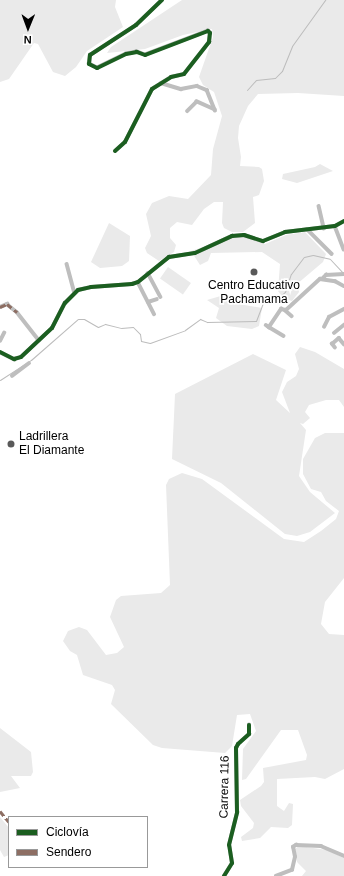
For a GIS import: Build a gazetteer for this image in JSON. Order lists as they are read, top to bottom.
{
  "streets": {
    "street": ["Carrera 116"]
  },
  "places": ["Centro Educativo Pachamama", "Ladrillera El Diamante"],
  "legend": ["Ciclovía", "Sendero"],
  "north": "bottom"
}
